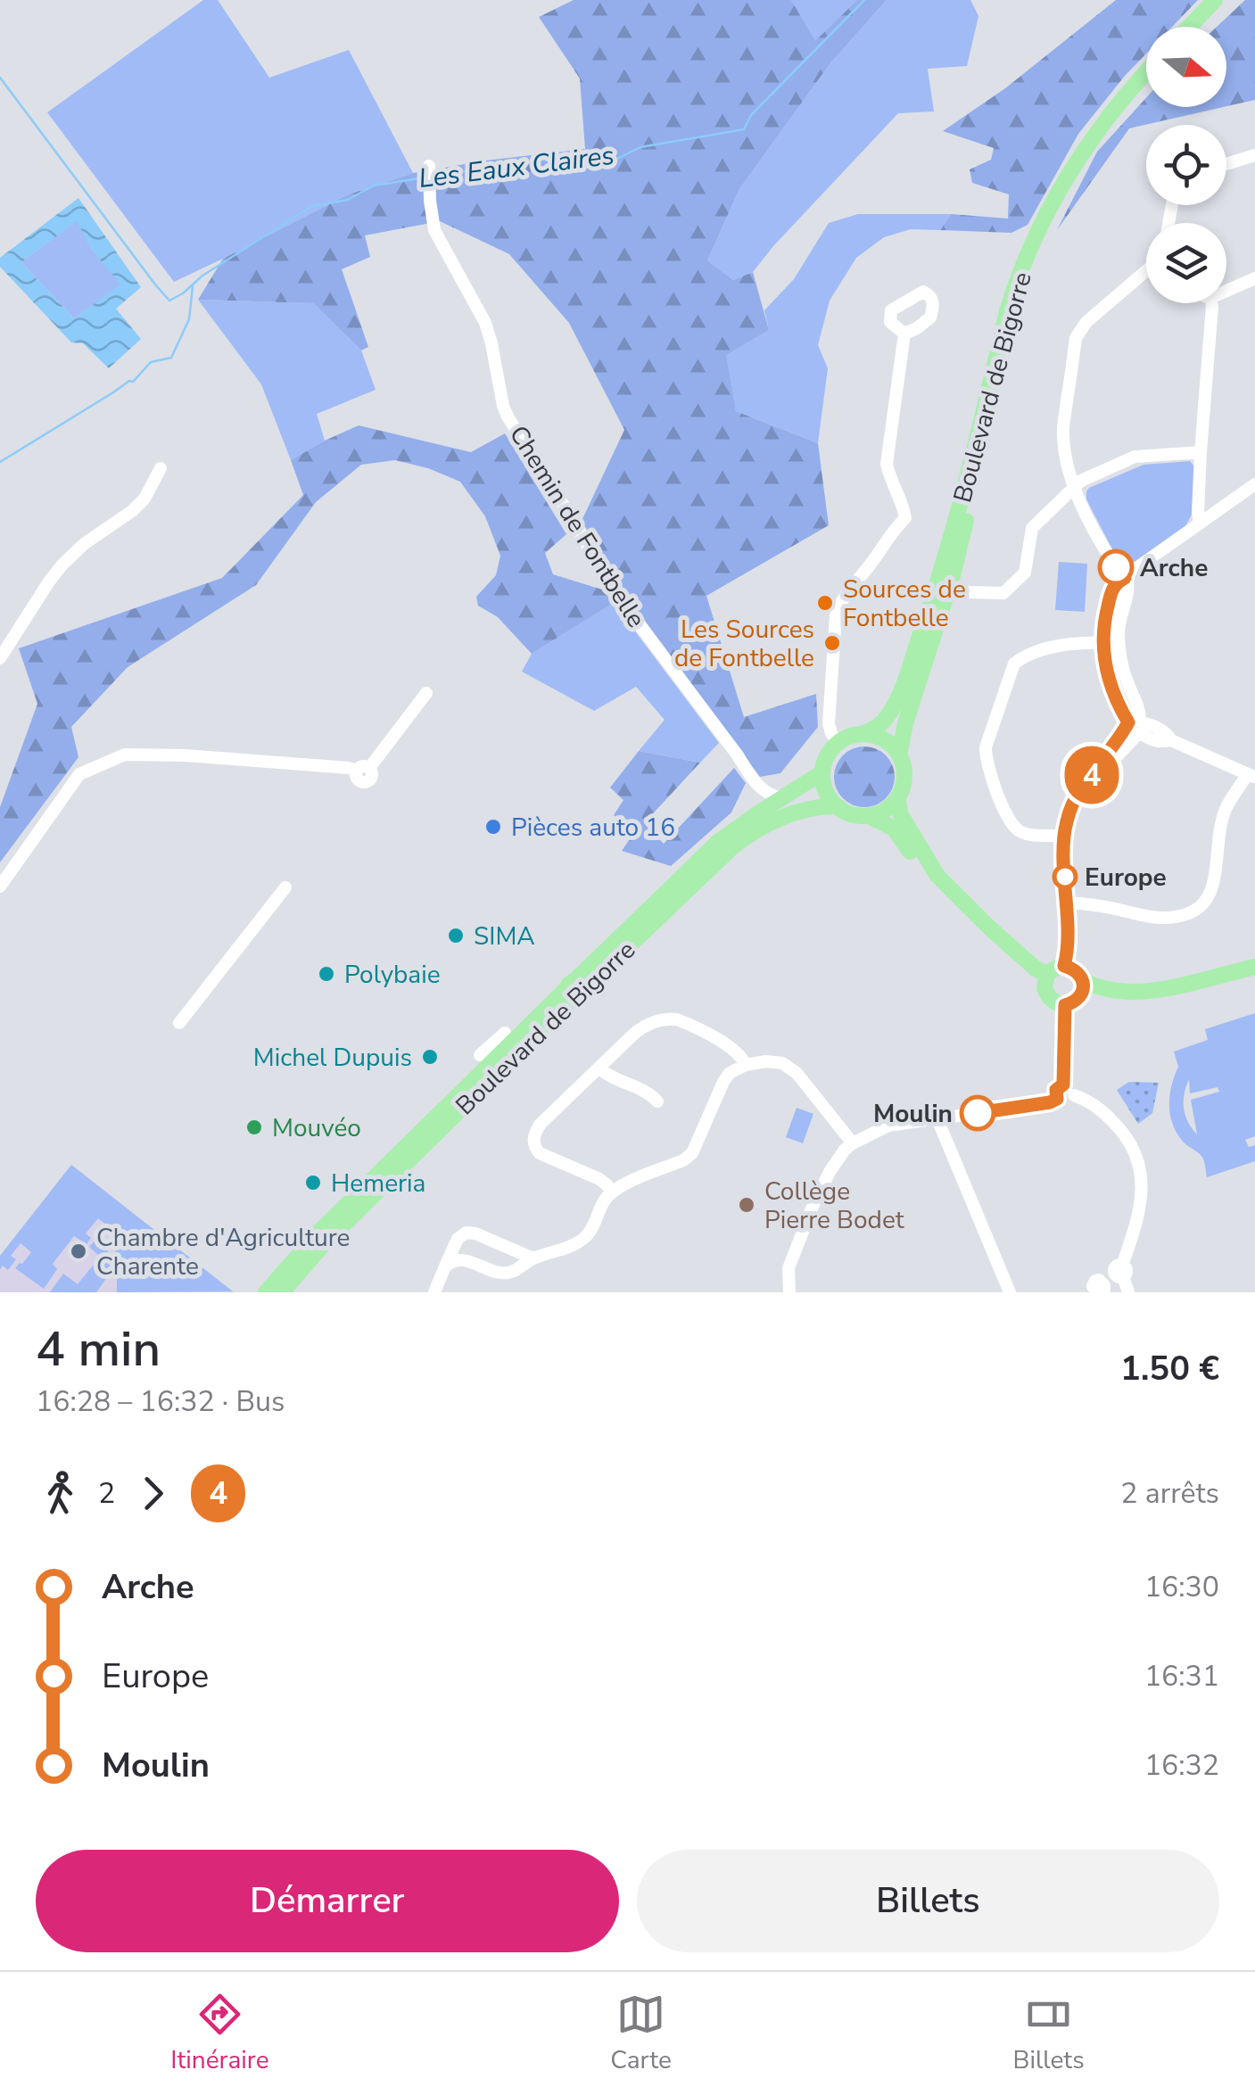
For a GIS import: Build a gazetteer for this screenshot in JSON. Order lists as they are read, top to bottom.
{
  "streets": {
    "main road": ["Boulevard de Bigorre"],
    "street": ["Chemin de Fontbelle"]
  },
  "water": ["Les Eaux Claires"],
  "places": [
    "Arche",
    "Sources de Fontbelle",
    "Les Sources de Fontbelle",
    "Pièces auto 16",
    "Europe",
    "SIMA",
    "Polybaie",
    "Michel Dupuis",
    "Moulin",
    "Mouvéo",
    "Hemeria",
    "Collège Pierre Bodet",
    "Chambre d'Agriculture Charente"
  ],
  "lines": ["bus line 4"],
  "north": "right",
  "page": {
    "on_map": "4",
    "heading": ["4 min", "16:28 – 16:32 · Bus", "1.50 €"],
    "legs": ["2", "4", "2 arrêts"],
    "list": [
      {
        "name": "Arche",
        "value": "16:30"
      },
      {
        "name": "Europe",
        "value": "16:31"
      },
      {
        "name": "Moulin",
        "value": "16:32"
      }
    ],
    "buttons": ["Démarrer", "Billets"],
    "tabs": ["Itinéraire", "Carte", "Billets"]
  }
}
